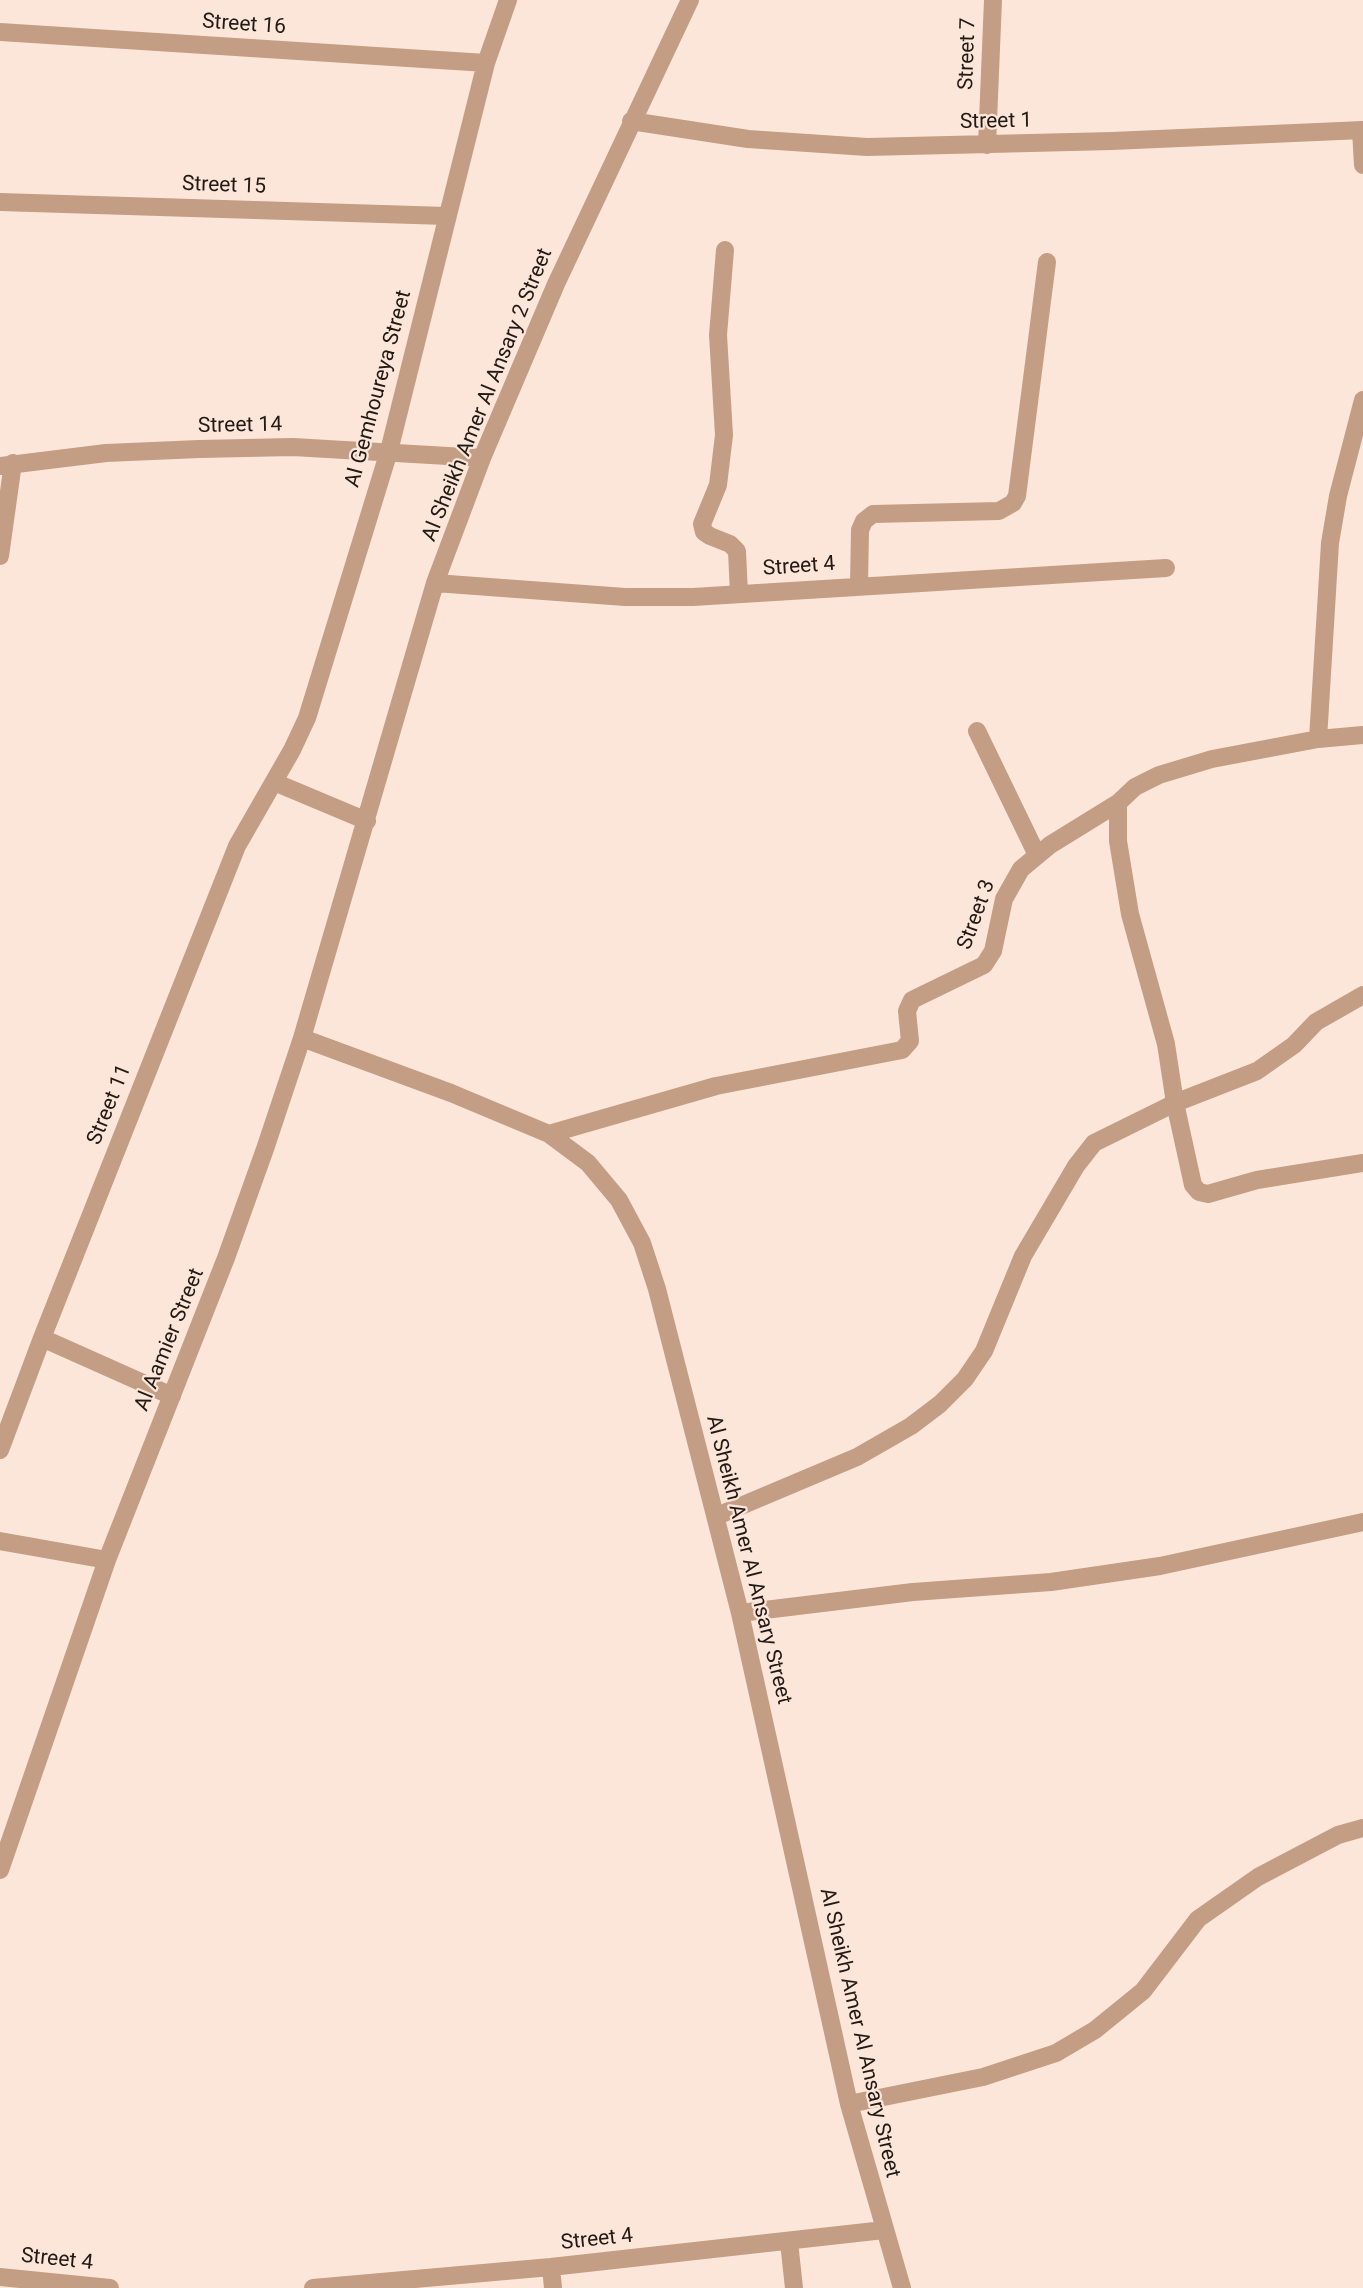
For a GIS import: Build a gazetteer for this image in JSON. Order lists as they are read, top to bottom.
{
  "streets": {
    "street": [
      "Street 16",
      "Street 7",
      "Street 1",
      "Street 15",
      "Al Gemhoureya Street",
      "Al Sheikh Amer Al Ansary 2 Street",
      "Street 14",
      "Street 4",
      "Street 3",
      "Street 11",
      "Al Aamier Street",
      "Al Sheikh Amer Al Ansary Street"
    ]
  },
  "crossings": [
    ["Street 16", "Al Gemhoureya Street"],
    ["Street 7", "Street 1"],
    ["Street 1", "Al Sheikh Amer Al Ansary 2 Street"],
    ["Street 15", "Al Gemhoureya Street"],
    ["Al Gemhoureya Street", "Street 14"],
    ["Al Gemhoureya Street", "Street 11"],
    ["Al Sheikh Amer Al Ansary 2 Street", "Street 14"],
    ["Al Sheikh Amer Al Ansary 2 Street", "Street 4"],
    ["Al Sheikh Amer Al Ansary 2 Street", "Al Aamier Street"],
    ["Street 4", "Al Sheikh Amer Al Ansary Street"],
    ["Street 3", "Al Sheikh Amer Al Ansary Street"],
    ["Al Aamier Street", "Al Sheikh Amer Al Ansary Street"]
  ]
}
